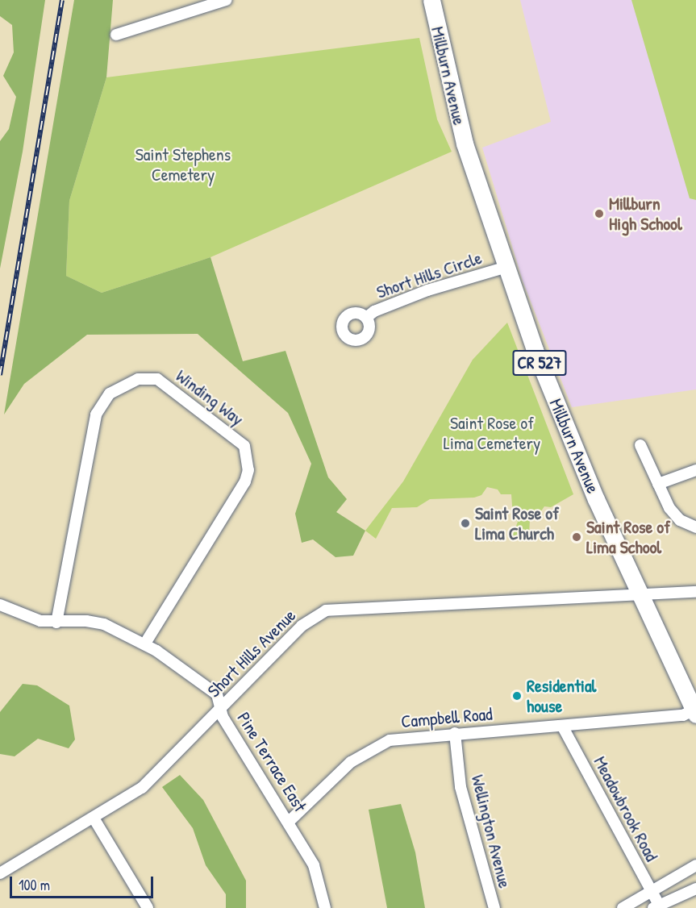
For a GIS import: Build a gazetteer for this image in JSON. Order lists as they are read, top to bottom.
{
  "streets": {
    "main road": ["Millburn Avenue", "CR 527"],
    "street": [
      "Short Hills Circle",
      "Winding Way",
      "Short Hills Avenue",
      "Campbell Road",
      "Pine Terrace East",
      "Meadowbrook Road",
      "Wellington Avenue"
    ]
  },
  "crossings": [
    ["Millburn Avenue", "Short Hills Circle"],
    ["Millburn Avenue", "Short Hills Avenue"],
    ["Millburn Avenue", "Campbell Road"],
    ["Winding Way", "Pine Terrace East"],
    ["Short Hills Avenue", "Pine Terrace East"],
    ["Campbell Road", "Pine Terrace East"],
    ["Campbell Road", "Meadowbrook Road"],
    ["Campbell Road", "Wellington Avenue"]
  ],
  "parks": ["Saint Stephens Cemetery", "Saint Rose of Lima Cemetery"],
  "places": [
    "Millburn High School",
    "Saint Rose of Lima Church",
    "Saint Rose of Lima School",
    "Residential house"
  ],
  "scale_bar": "100 m"
}
